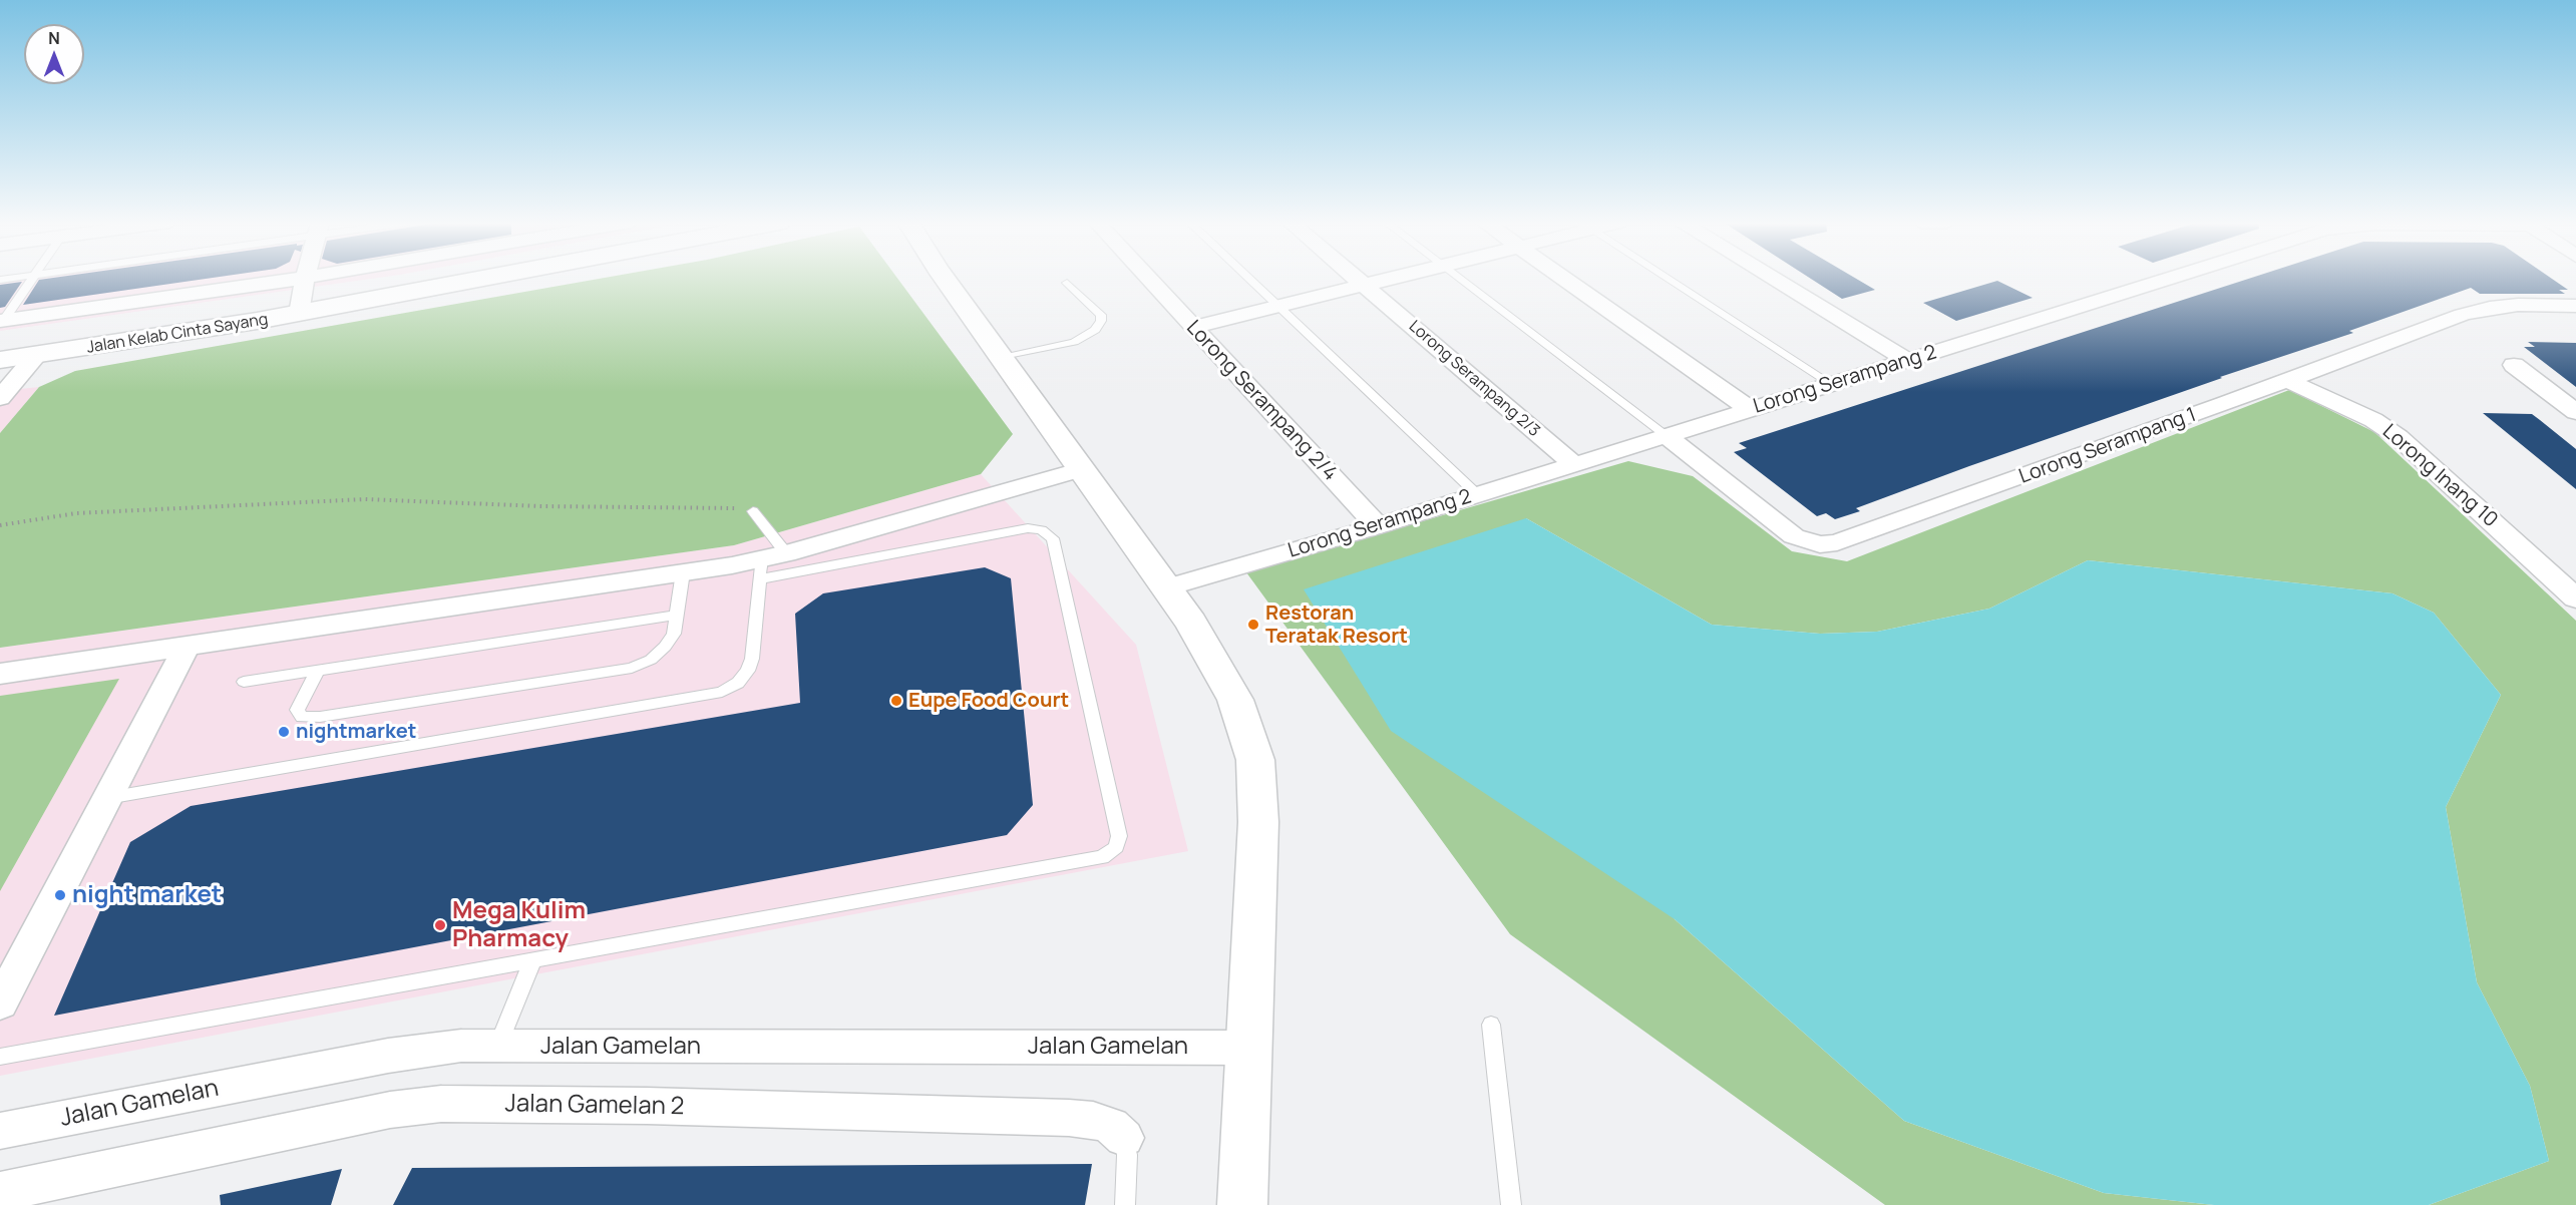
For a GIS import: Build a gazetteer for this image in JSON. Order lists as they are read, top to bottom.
{
  "streets": {
    "main road": ["Jalan Kelab Cinta Sayang"],
    "street": [
      "Lorong Serampang 2/3",
      "Lorong Serampang 2",
      "Lorong Serampang 2/4",
      "Lorong Serampang 1",
      "Lorong Inang 10",
      "Jalan Gamelan",
      "Jalan Gamelan 2"
    ]
  },
  "crossings": [
    ["Lorong Serampang 2/3", "Lorong Serampang 2"],
    ["Lorong Serampang 2", "Lorong Serampang 2/4"],
    ["Lorong Serampang 2", "Lorong Serampang 1"],
    ["Lorong Serampang 1", "Lorong Inang 10"]
  ],
  "places": [
    "Restoran Teratak Resort",
    "Eupe Food Court",
    "nightmarket",
    "night market",
    "Mega Kulim Pharmacy"
  ],
  "north": "top"
}
